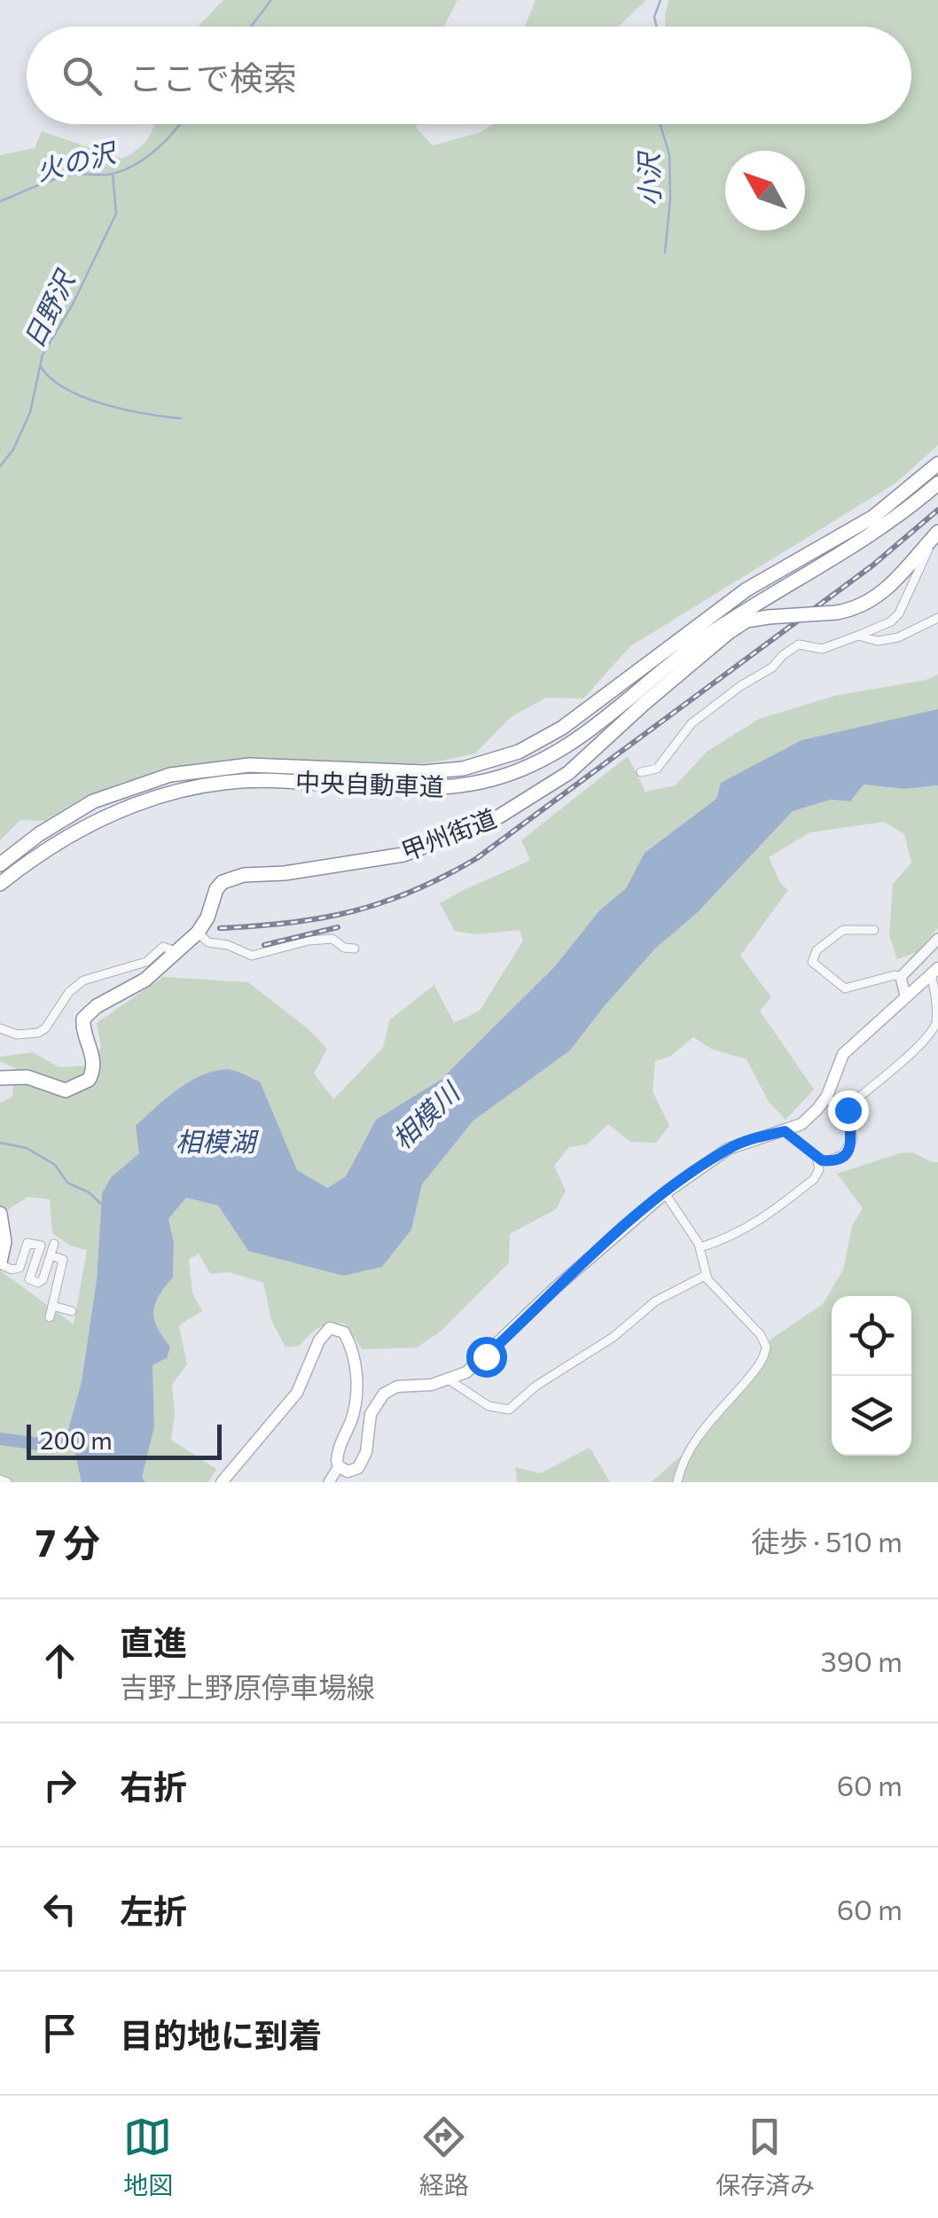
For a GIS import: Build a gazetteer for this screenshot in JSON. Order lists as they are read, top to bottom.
{
  "streets": {
    "highway": ["中央自動車道", "甲州街道"]
  },
  "water": [
    "火の沢",
    "小沢",
    "日野沢",
    "相模川",
    "相模湖"
  ],
  "scale_bar": "200 m",
  "north": "top left",
  "page": {
    "search": "ここで検索",
    "scale": "200 m",
    "heading": ["7 分", "徒歩 · 510 m"],
    "list": [
      ["直進", "吉野上野原停車場線", "390 m"],
      ["右折", "60 m"],
      ["左折", "60 m"],
      "目的地に到着"
    ],
    "nav": ["地図", "経路", "保存済み"]
  }
}
